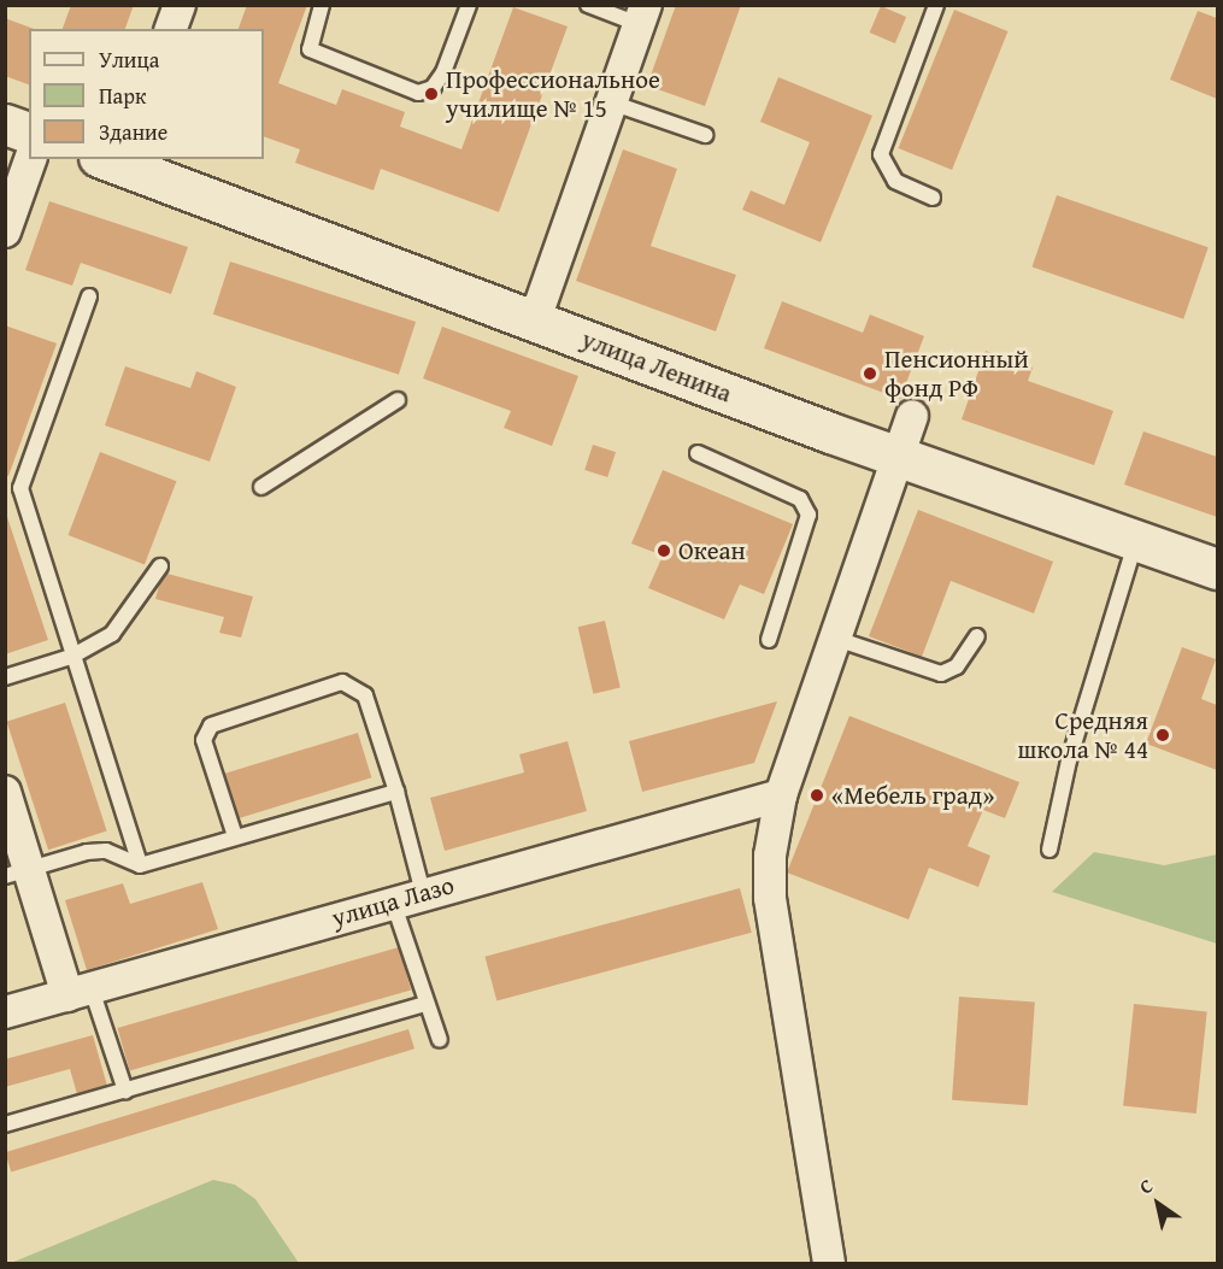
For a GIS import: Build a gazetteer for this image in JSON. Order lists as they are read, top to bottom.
{
  "streets": {
    "street": ["улица Ленина", "улица Лазо"]
  },
  "places": [
    "Профессиональное училище № 15",
    "Пенсионный фонд РФ",
    "Океан",
    "Средняя школа № 44",
    "«Мебель град»"
  ],
  "legend": ["Улица", "Парк", "Здание"],
  "north": "top left"
}
